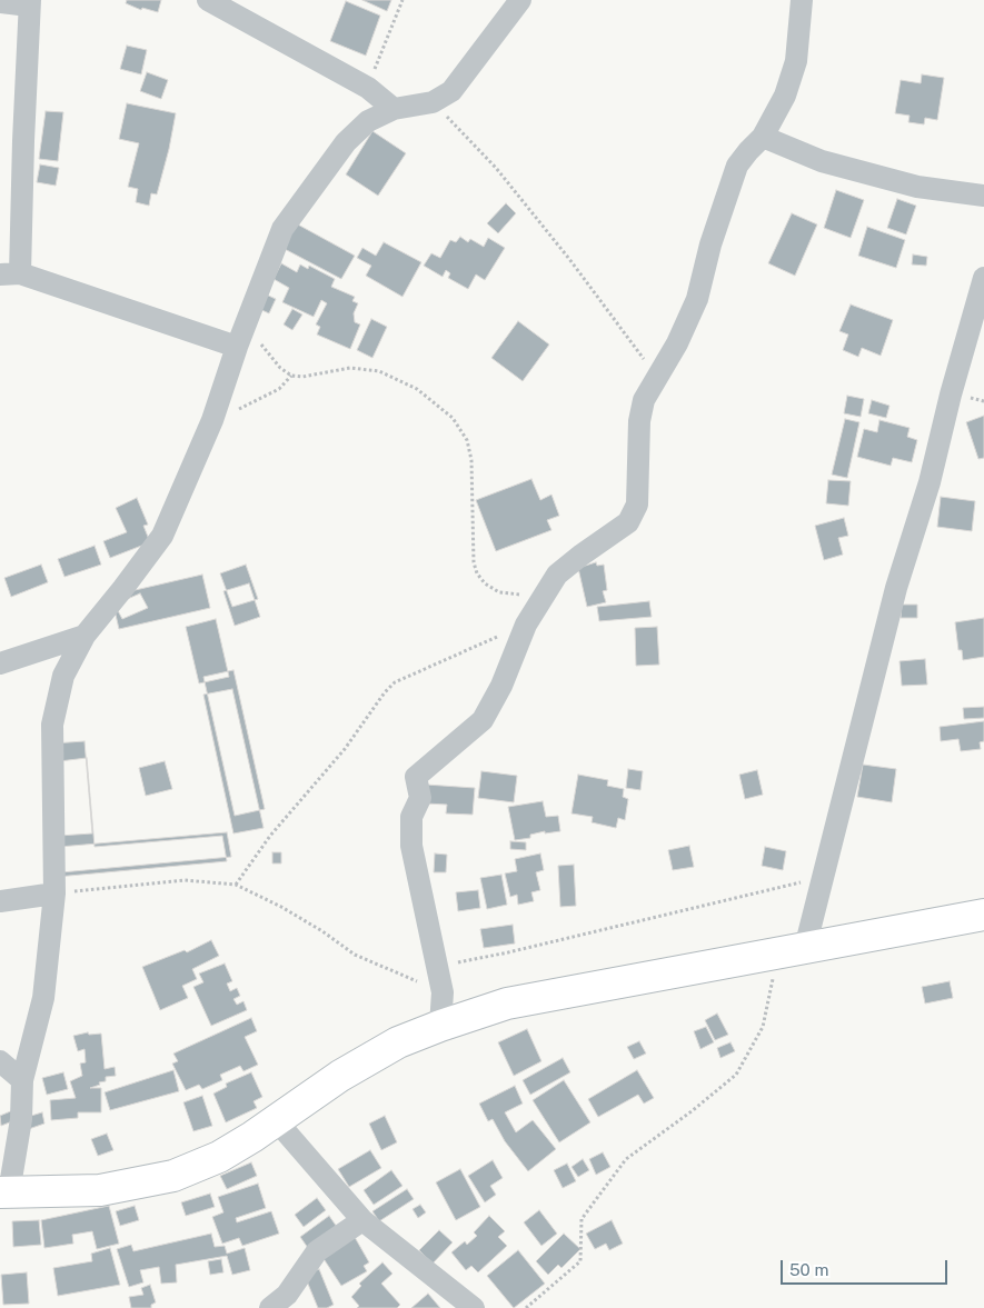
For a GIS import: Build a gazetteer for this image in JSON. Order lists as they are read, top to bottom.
{
  "scale_bar": "50 m"
}
